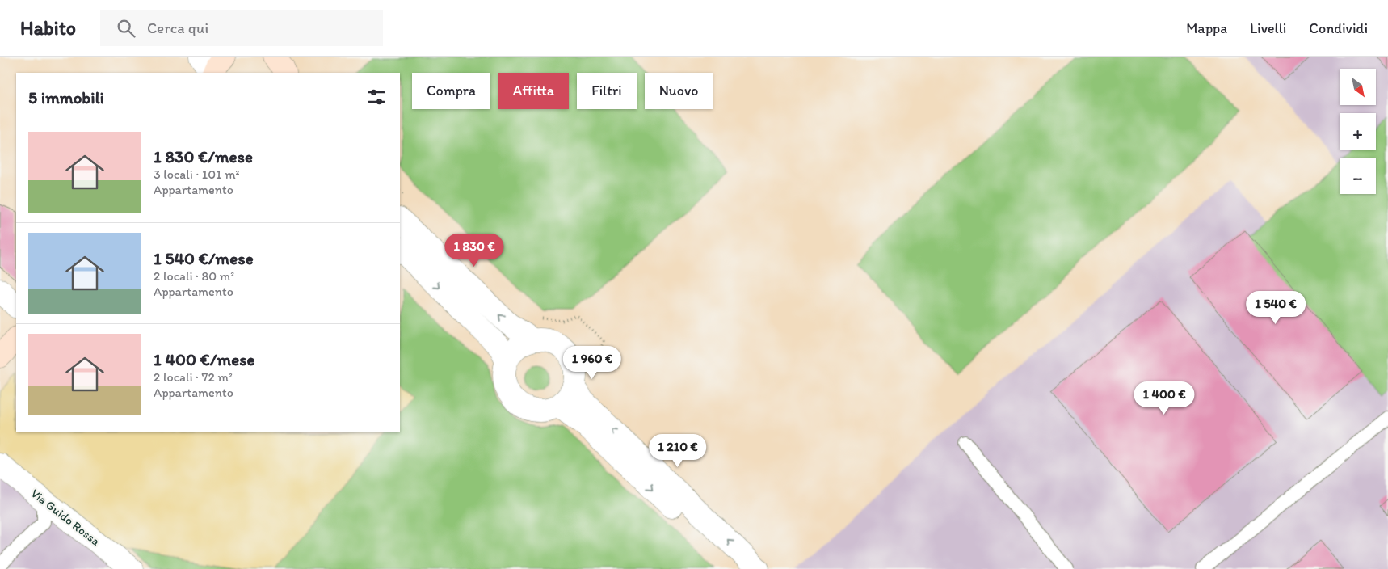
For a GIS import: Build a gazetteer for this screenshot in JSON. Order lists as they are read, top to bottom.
{
  "streets": {
    "street": ["Via Guido Rossa"]
  },
  "north": "bottom right",
  "page": {
    "header": "Habito",
    "search": "Cerca qui",
    "nav": ["Mappa", "Livelli", "Condividi"],
    "map_buttons": ["+", "−"],
    "chip": [
      "Compra",
      "Affitta",
      "Filtri",
      "Nuovo"
    ],
    "heading": "5 immobili",
    "list": [
      {
        "name": "1 830 €/mese",
        "note": "3 locali · 101 m² · Appartamento"
      },
      {
        "name": "1 540 €/mese",
        "note": "2 locali · 80 m² · Appartamento"
      },
      {
        "name": "1 400 €/mese",
        "note": "2 locali · 72 m² · Appartamento"
      }
    ],
    "price": [
      "1 830 €",
      "1 540 €",
      "1 960 €",
      "1 400 €",
      "1 210 €"
    ]
  }
}
